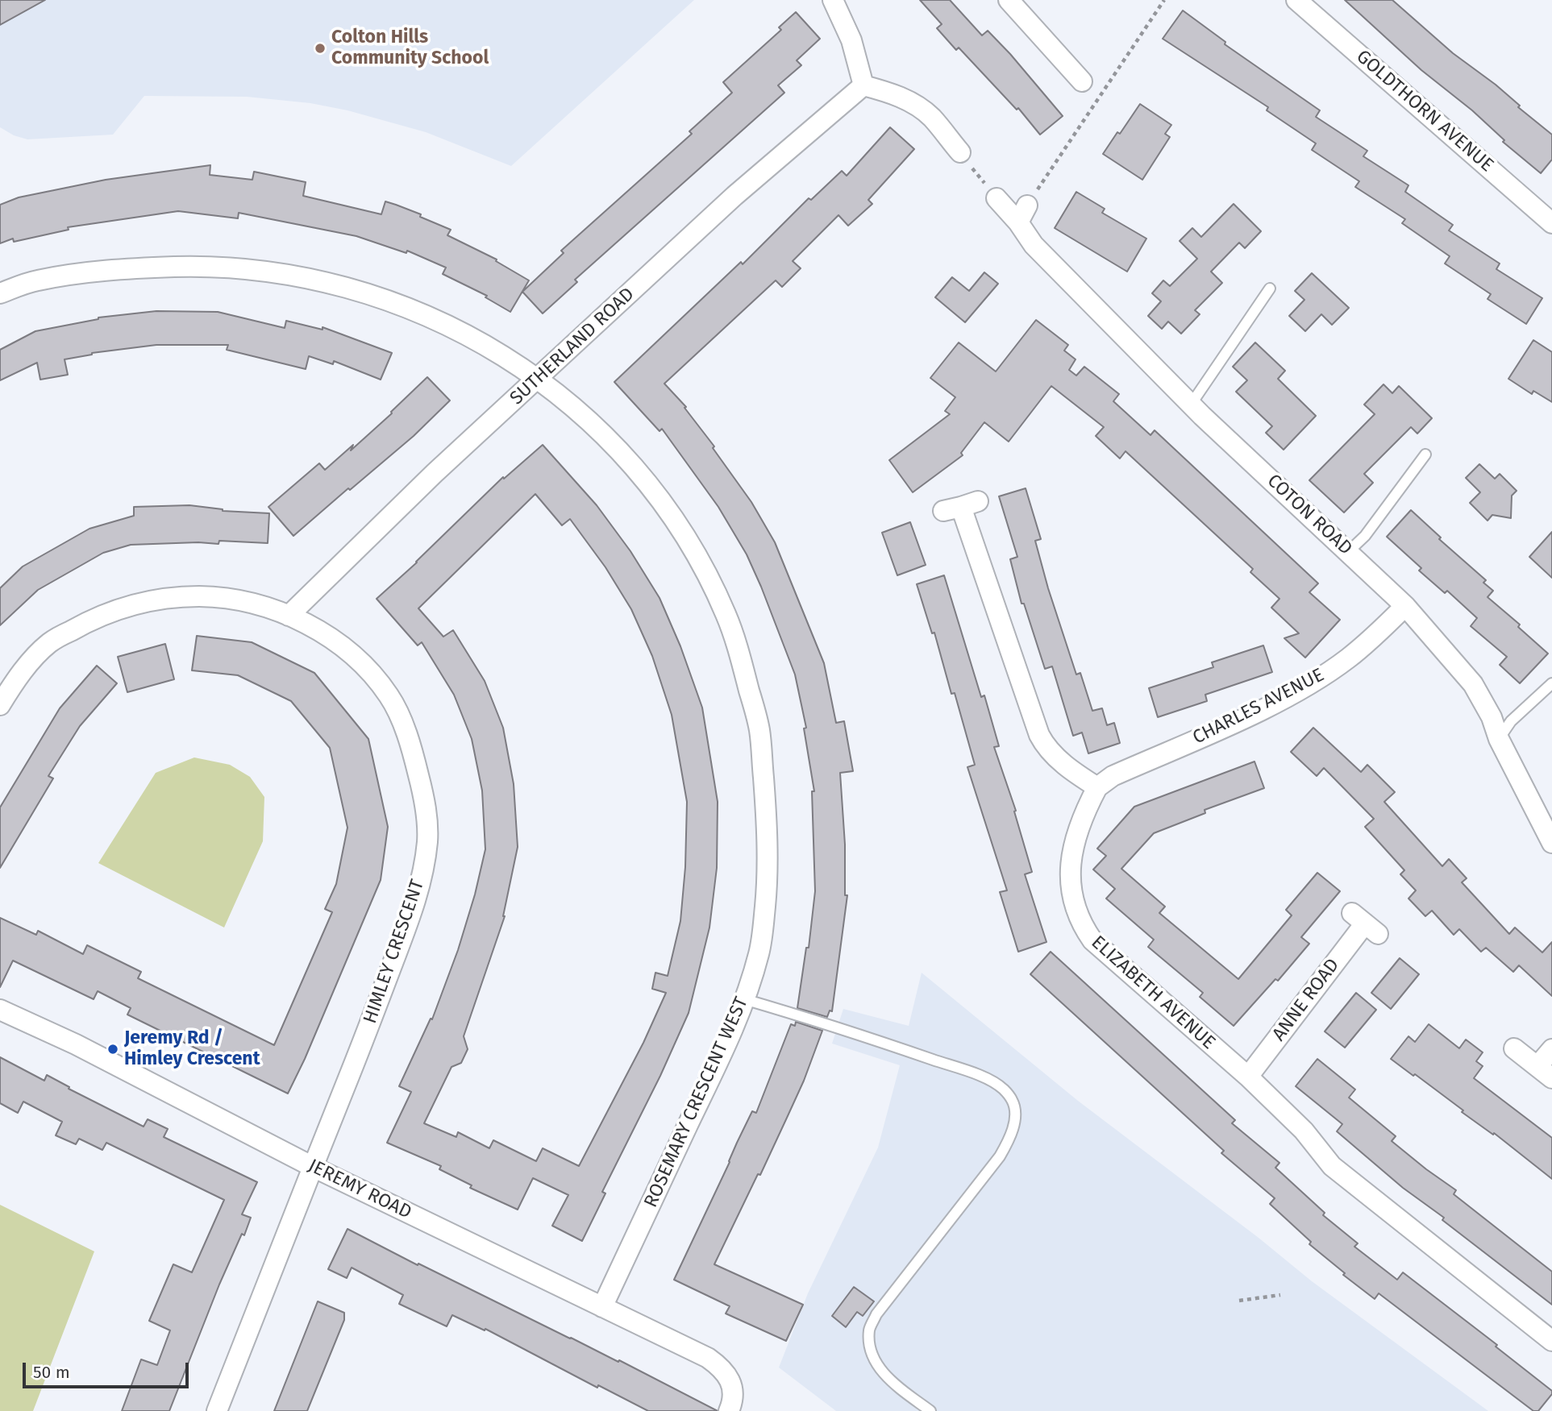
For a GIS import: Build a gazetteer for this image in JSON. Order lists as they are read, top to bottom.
{
  "streets": {
    "street": [
      "GOLDTHORN AVENUE",
      "SUTHERLAND ROAD",
      "COTON ROAD",
      "CHARLES AVENUE",
      "HIMLEY CRESCENT",
      "ELIZABETH AVENUE",
      "ANNE ROAD",
      "ROSEMARY CRESCENT WEST",
      "JEREMY ROAD"
    ]
  },
  "crossings": [
    ["SUTHERLAND ROAD", "HIMLEY CRESCENT"],
    ["SUTHERLAND ROAD", "ROSEMARY CRESCENT WEST"],
    ["COTON ROAD", "CHARLES AVENUE"],
    ["CHARLES AVENUE", "ELIZABETH AVENUE"],
    ["HIMLEY CRESCENT", "JEREMY ROAD"],
    ["ELIZABETH AVENUE", "ANNE ROAD"],
    ["ROSEMARY CRESCENT WEST", "JEREMY ROAD"]
  ],
  "places": ["Colton Hills Community School", "Jeremy Rd / Himley Crescent"],
  "scale_bar": "50 m"
}
